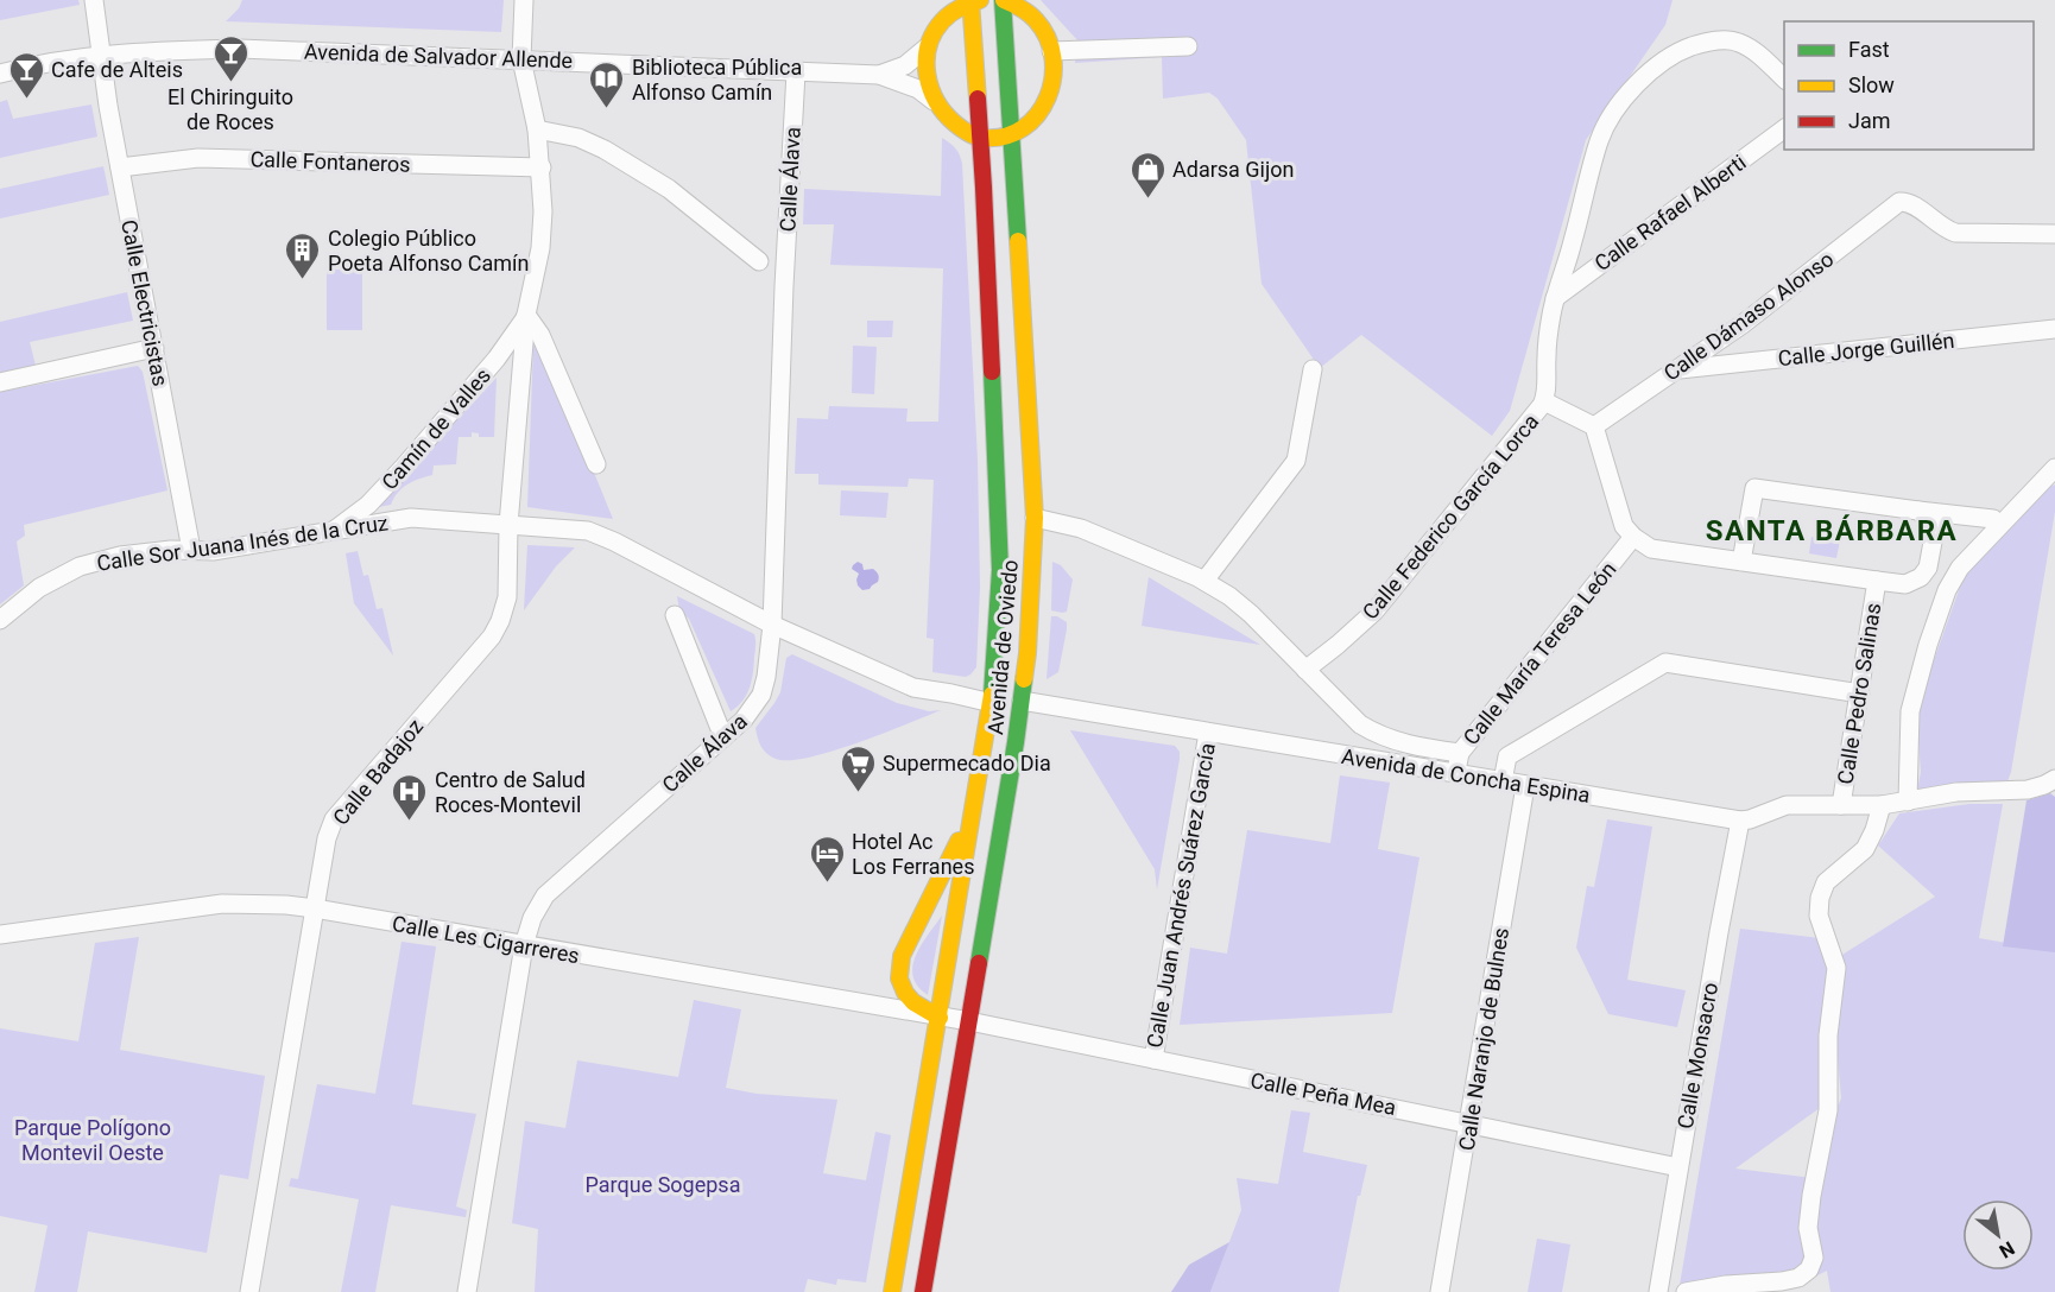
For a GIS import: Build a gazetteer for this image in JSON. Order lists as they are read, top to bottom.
{
  "streets": {
    "main road": ["Avenida de Oviedo"],
    "street": [
      "Avenida de Salvador Allende",
      "Calle Fontaneros",
      "Calle Álava",
      "Calle Rafael Alberti",
      "Calle Electricistas",
      "Calle Dámaso Alonso",
      "Calle Jorge Guillén",
      "Camín de Valles",
      "Calle Federico García Lorca",
      "Calle Sor Juana Inés de la Cruz",
      "Calle María Teresa León",
      "Calle Pedro Salinas",
      "Calle Badajoz",
      "Avenida de Concha Espina",
      "Calle Juan Andrés Suárez García",
      "Calle Les Cigarreres",
      "Calle Naranjo de Bulnes",
      "Calle Monsacro",
      "Calle Peña Mea"
    ]
  },
  "crossings": [
    ["Avenida de Salvador Allende", "Calle Álava"],
    ["Avenida de Salvador Allende", "Calle Electricistas"],
    ["Calle Fontaneros", "Calle Electricistas"],
    ["Calle Álava", "Calle Sor Juana Inés de la Cruz"],
    ["Calle Álava", "Calle Les Cigarreres"],
    ["Calle Rafael Alberti", "Calle Federico García Lorca"],
    ["Calle Electricistas", "Calle Sor Juana Inés de la Cruz"],
    ["Calle Dámaso Alonso", "Calle Jorge Guillén"],
    ["Camín de Valles", "Calle Sor Juana Inés de la Cruz"],
    ["Camín de Valles", "Calle Badajoz"],
    ["Calle Sor Juana Inés de la Cruz", "Calle Badajoz"],
    ["Avenida de Oviedo", "Avenida de Concha Espina"],
    ["Avenida de Oviedo", "Calle Les Cigarreres"],
    ["Avenida de Oviedo", "Calle Peña Mea"],
    ["Calle María Teresa León", "Avenida de Concha Espina"],
    ["Calle Pedro Salinas", "Avenida de Concha Espina"],
    ["Calle Badajoz", "Calle Les Cigarreres"],
    ["Avenida de Concha Espina", "Calle Juan Andrés Suárez García"],
    ["Avenida de Concha Espina", "Calle Naranjo de Bulnes"],
    ["Avenida de Concha Espina", "Calle Monsacro"],
    ["Calle Juan Andrés Suárez García", "Calle Peña Mea"],
    ["Calle Les Cigarreres", "Calle Peña Mea"],
    ["Calle Naranjo de Bulnes", "Calle Peña Mea"],
    ["Calle Monsacro", "Calle Peña Mea"]
  ],
  "districts": ["SANTA BÁRBARA"],
  "parks": ["Parque Polígono Montevil Oeste", "Parque Sogepsa"],
  "places": {
    "bar": ["El Chiringuito de Roces", "Cafe de Alteis"],
    "library": ["Biblioteca Pública Alfonso Camín"],
    "shop": ["Adarsa Gijon"],
    "building": ["Colegio Público Poeta Alfonso Camín"],
    "supermarket": ["Supermecado Dia"],
    "hospital": ["Centro de Salud Roces-Montevil"],
    "hotel": ["Hotel Ac Los Ferranes"]
  },
  "legend": ["Fast", "Slow", "Jam"],
  "north": "bottom right"
}
